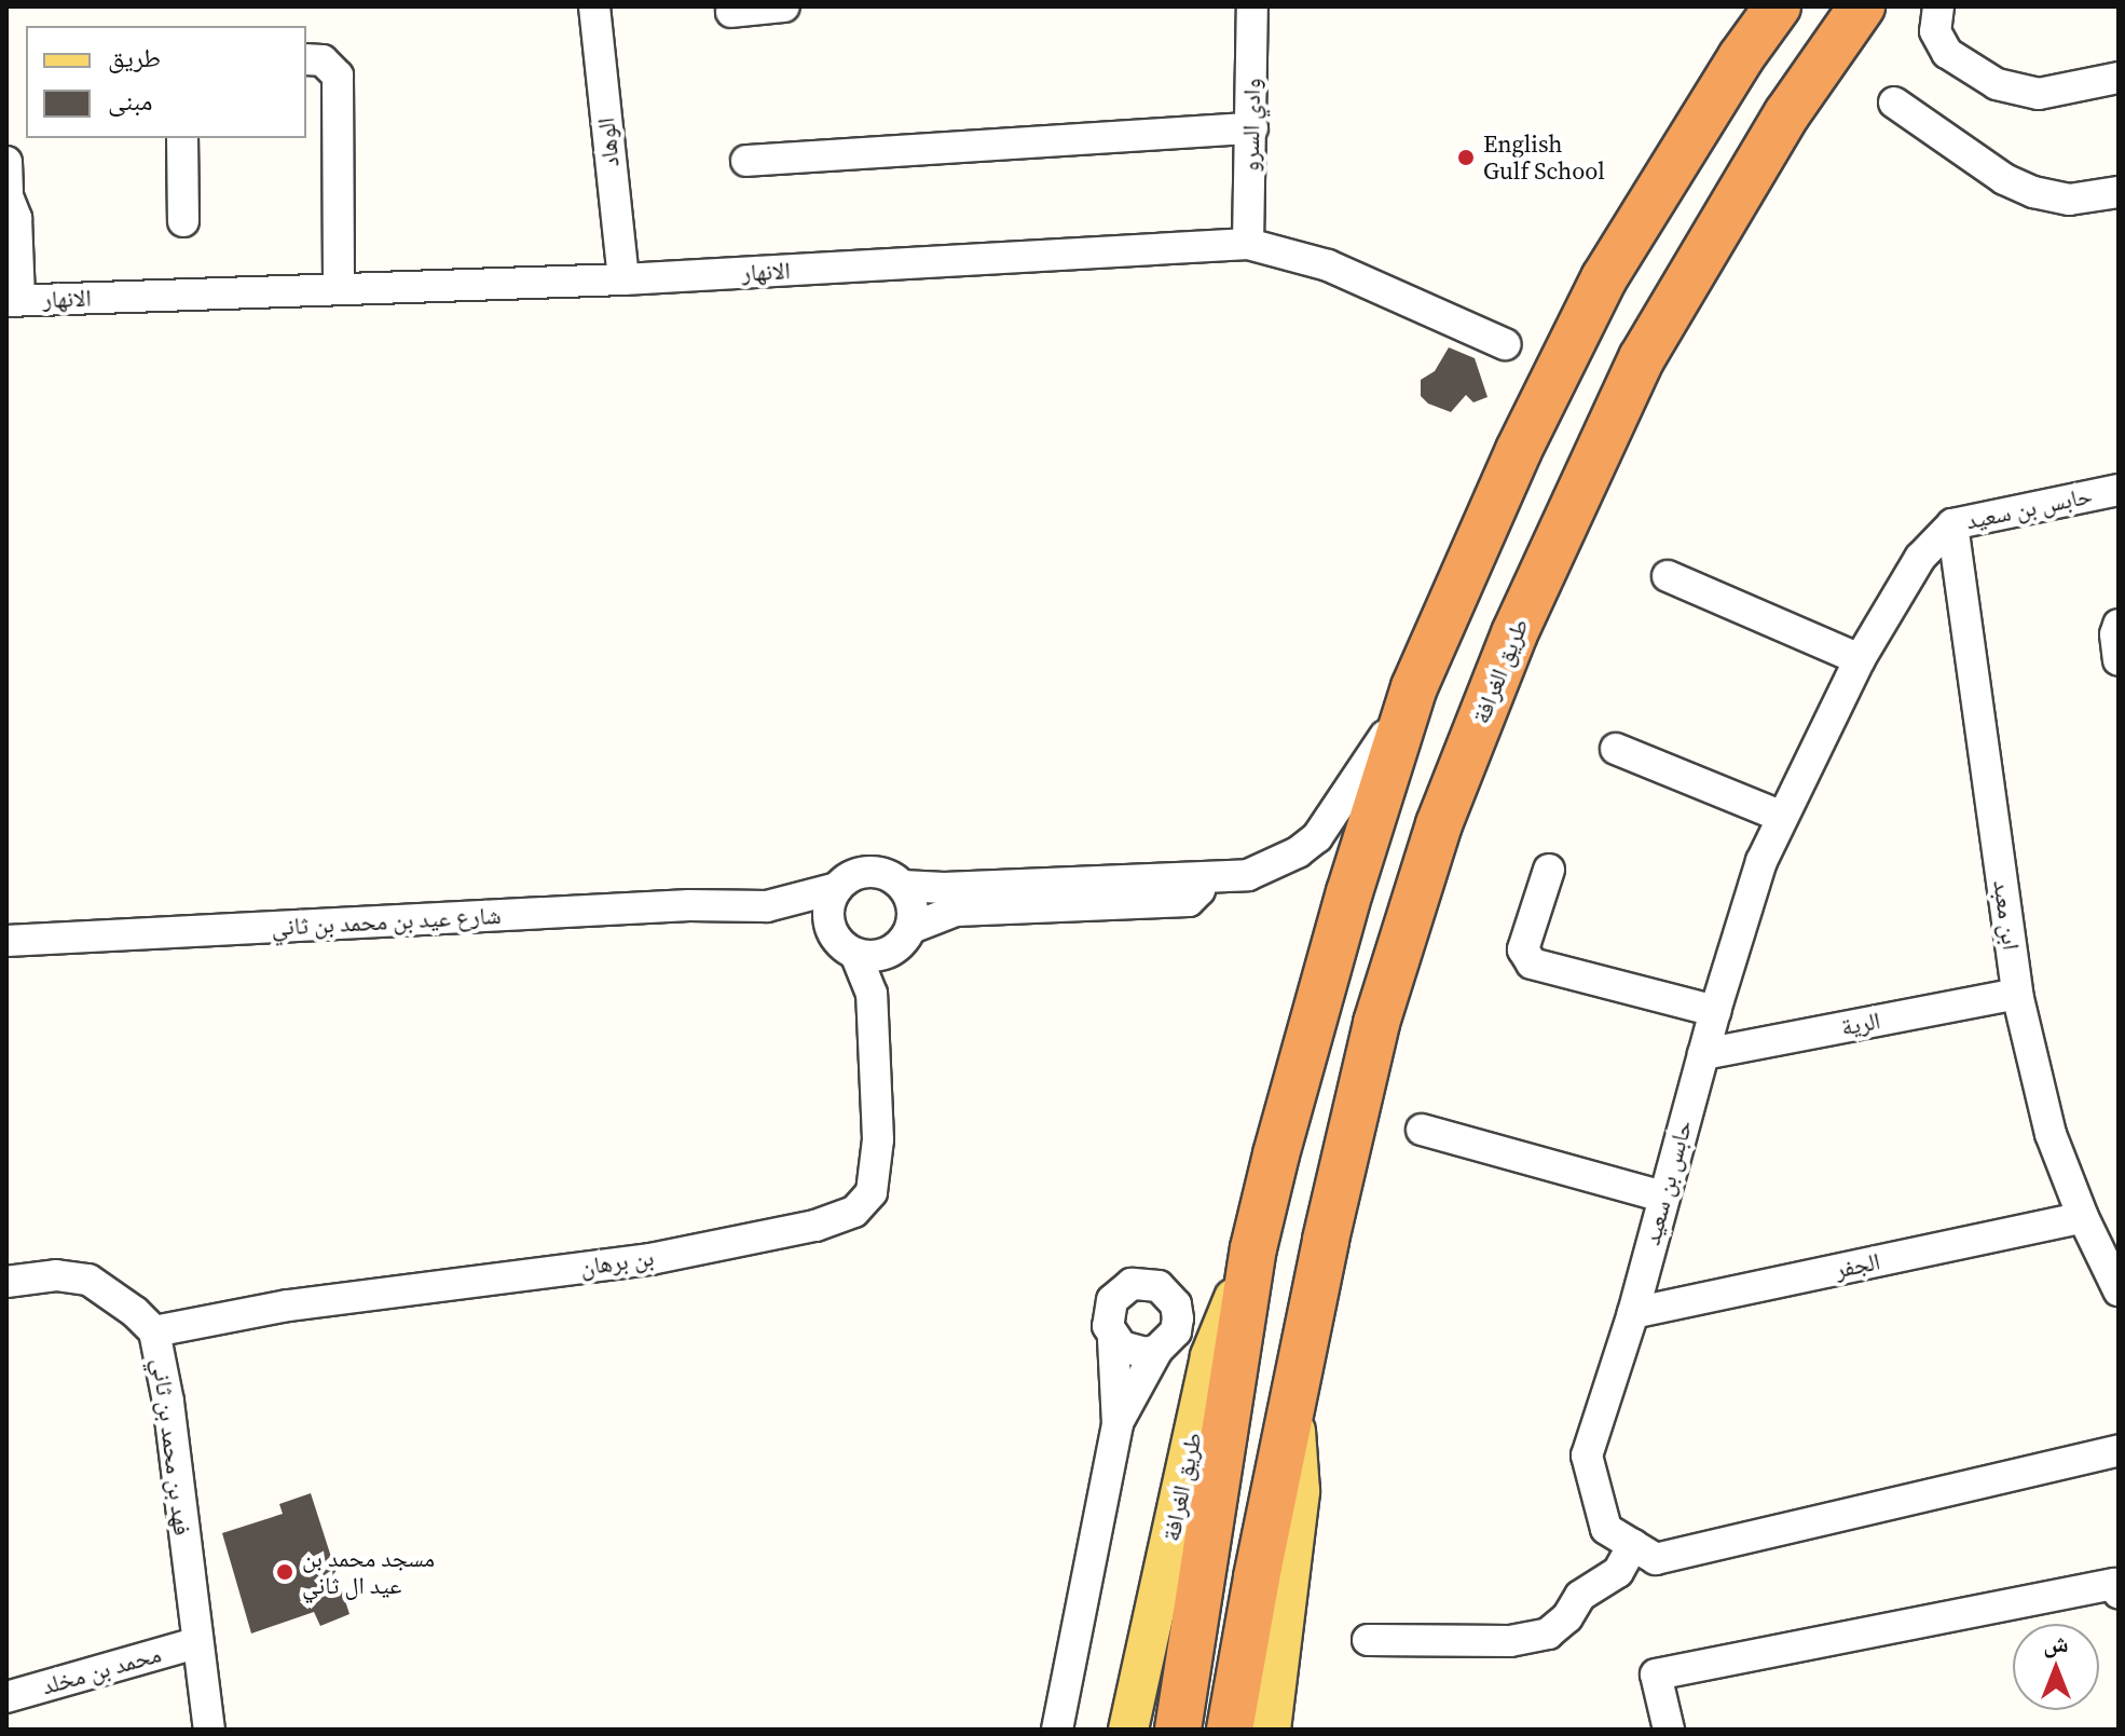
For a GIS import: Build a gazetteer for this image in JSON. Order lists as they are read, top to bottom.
{
  "streets": {
    "highway": ["طريق الغرافة"],
    "street": [
      "وادي السرو",
      "الوهاد",
      "الانهار",
      "حابس بن سعيد",
      "ابن معبد",
      "شارع عيد بن محمد بن ثاني",
      "الرية",
      "بن برهان",
      "الجفر",
      "فهد بن محمد بن ثاني",
      "محمد بن مخلد"
    ]
  },
  "crossings": [
    ["وادي السرو", "الانهار"],
    ["الوهاد", "الانهار"],
    ["حابس بن سعيد", "ابن معبد"],
    ["حابس بن سعيد", "الرية"],
    ["حابس بن سعيد", "الجفر"],
    ["ابن معبد", "الرية"],
    ["ابن معبد", "الجفر"],
    ["شارع عيد بن محمد بن ثاني", "بن برهان"],
    ["بن برهان", "فهد بن محمد بن ثاني"],
    ["فهد بن محمد بن ثاني", "محمد بن مخلد"]
  ],
  "places": ["English Gulf School", "مسجد محمد بن عيد ال ثاني"],
  "legend": ["طريق", "مبنى"],
  "north": "top"
}
